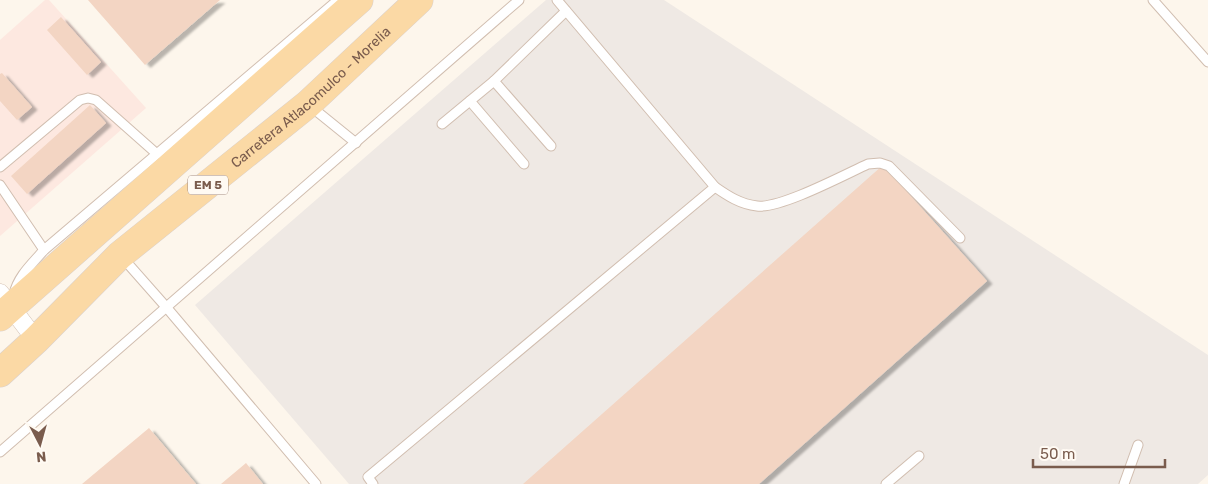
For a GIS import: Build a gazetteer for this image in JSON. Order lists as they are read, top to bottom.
{
  "streets": {
    "main road": ["Carretera Atlacomulco - Morelia", "EM 5"]
  },
  "scale_bar": "50 m",
  "north": "bottom"
}
